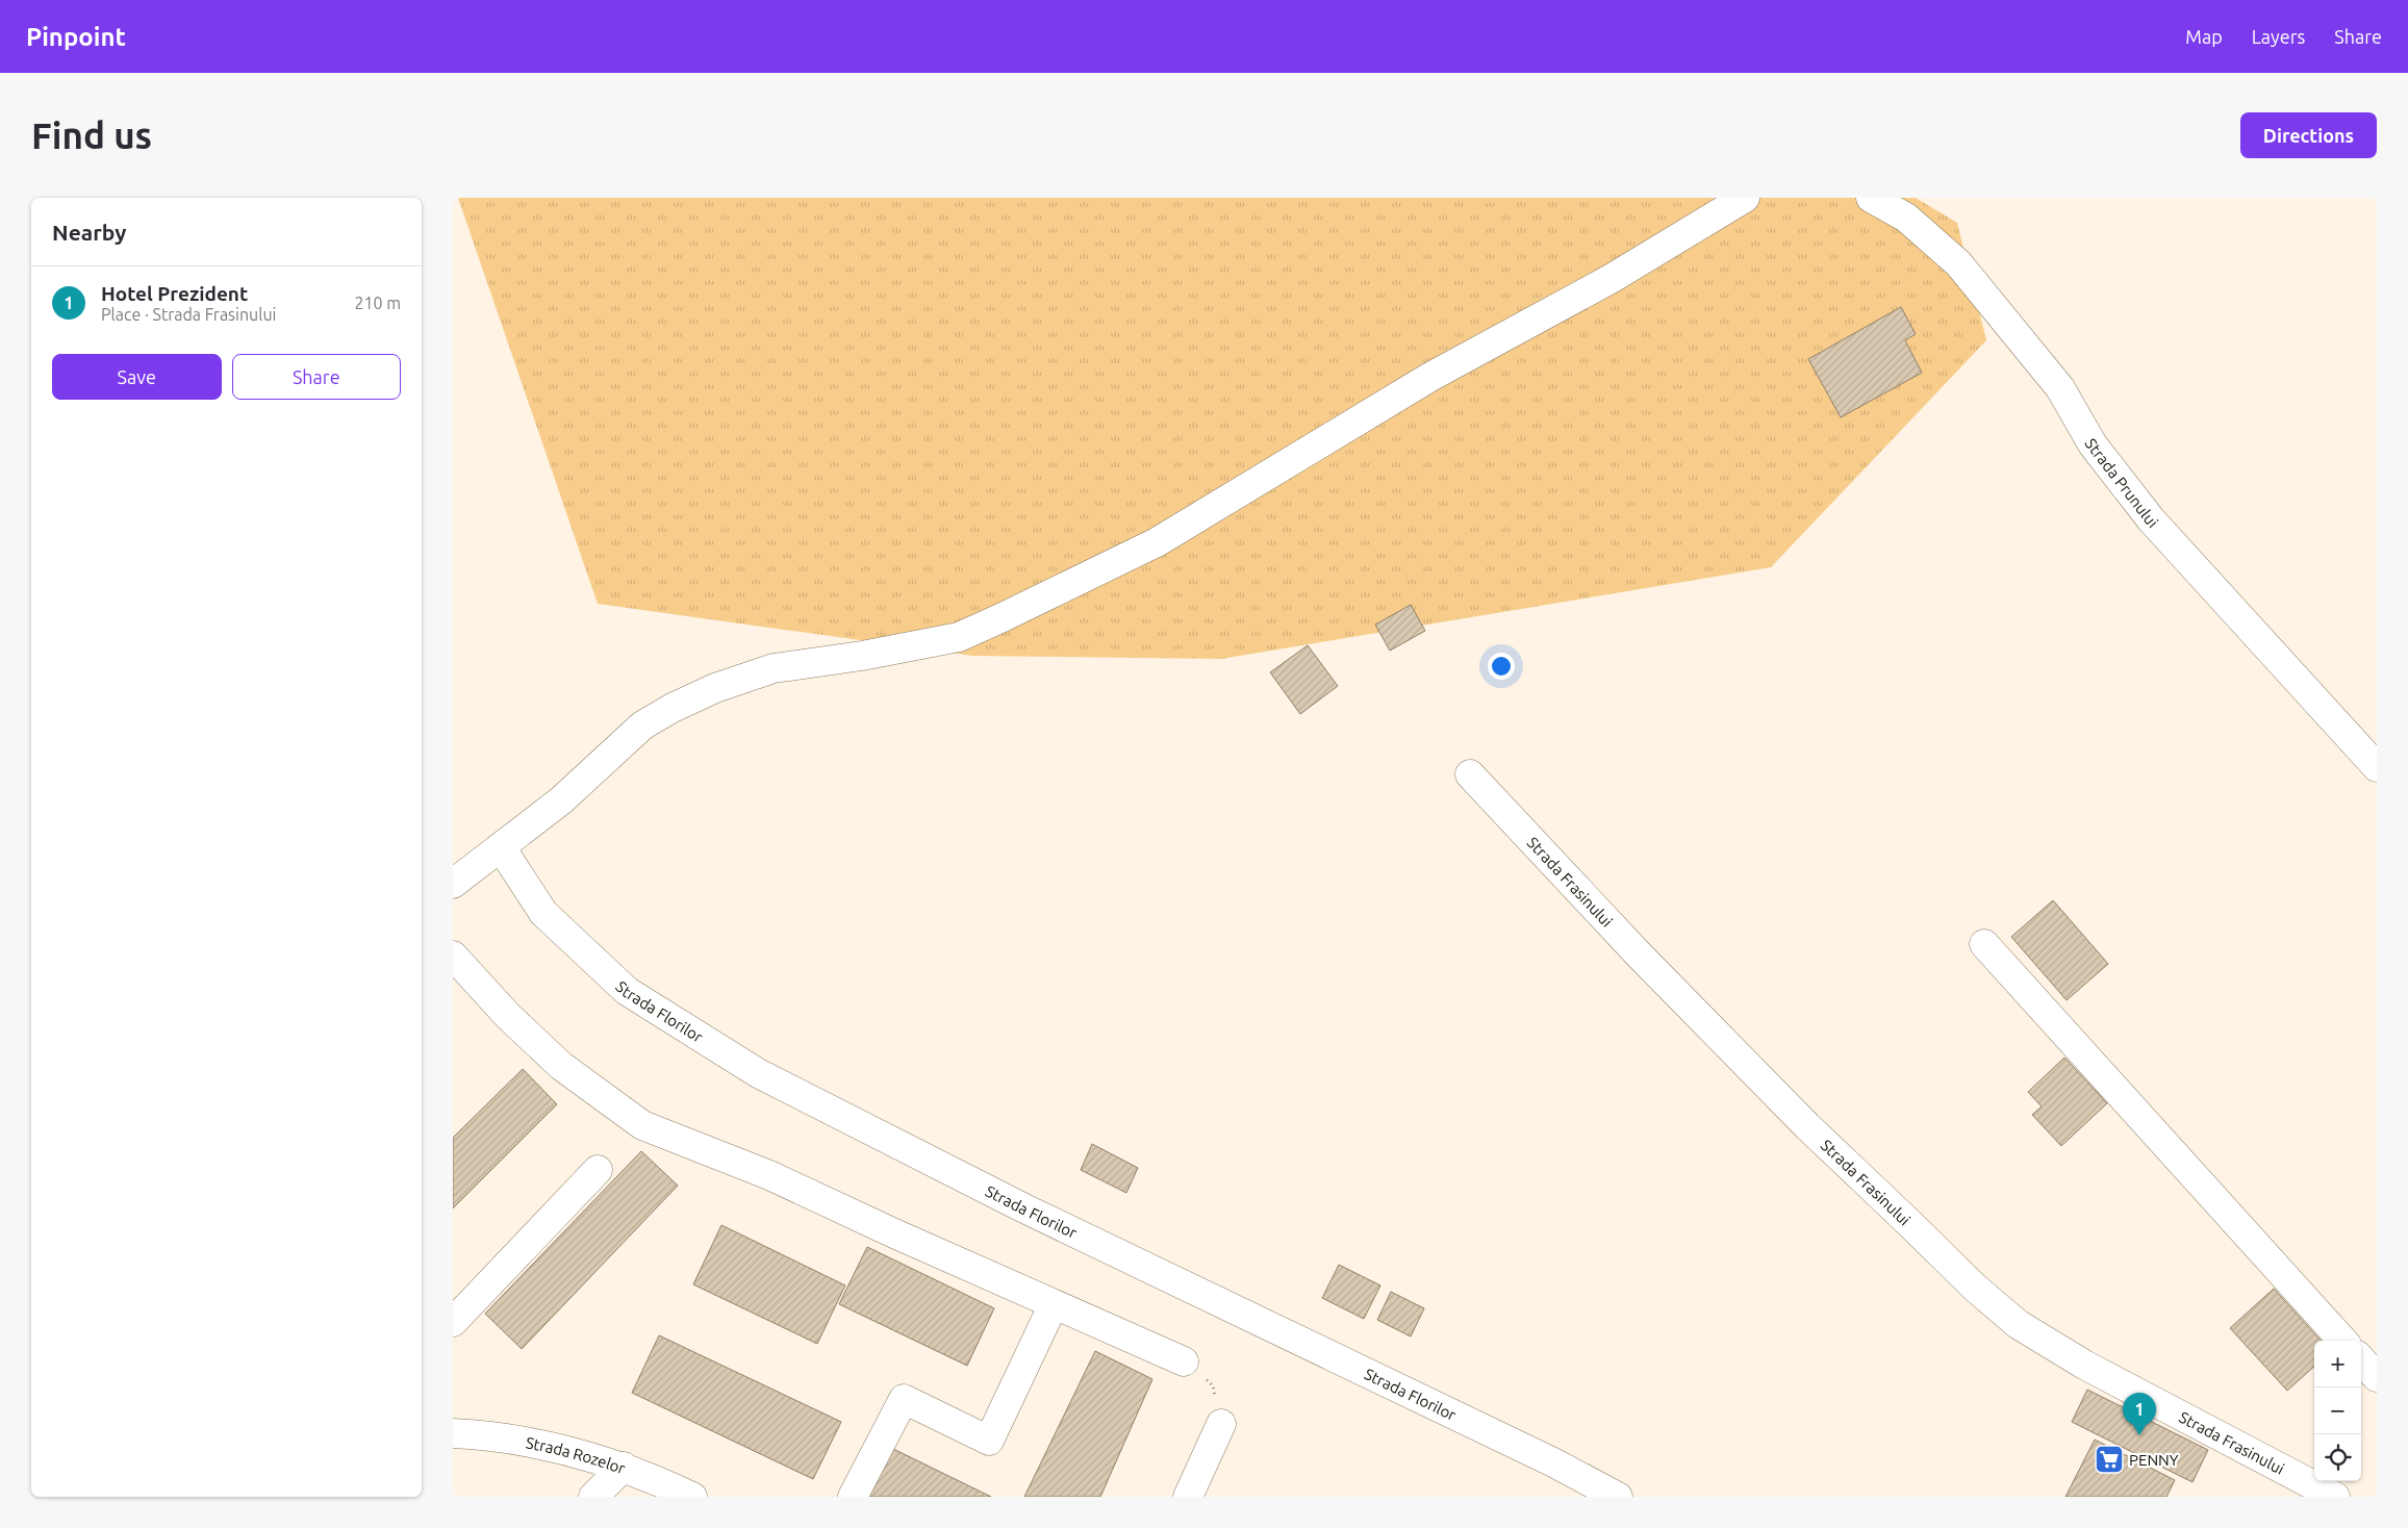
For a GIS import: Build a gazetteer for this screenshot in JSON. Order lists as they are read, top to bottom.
{
  "streets": {
    "street": [
      "Strada Prunului",
      "Strada Frasinului",
      "Strada Florilor",
      "Strada Rozelor"
    ]
  },
  "places": {
    "supermarket": ["PENNY"]
  },
  "page": {
    "header": "Pinpoint",
    "nav": ["Map", "Layers", "Share"],
    "buttons": [
      "Directions",
      ["Save", "Share"]
    ],
    "title": "Find us",
    "heading": "Nearby",
    "list": [
      {
        "mark": "1",
        "name": "Hotel Prezident",
        "note": "Place · Strada Frasinului",
        "value": "210 m"
      }
    ],
    "map_buttons": ["+", "−"],
    "pins": "1"
  }
}
